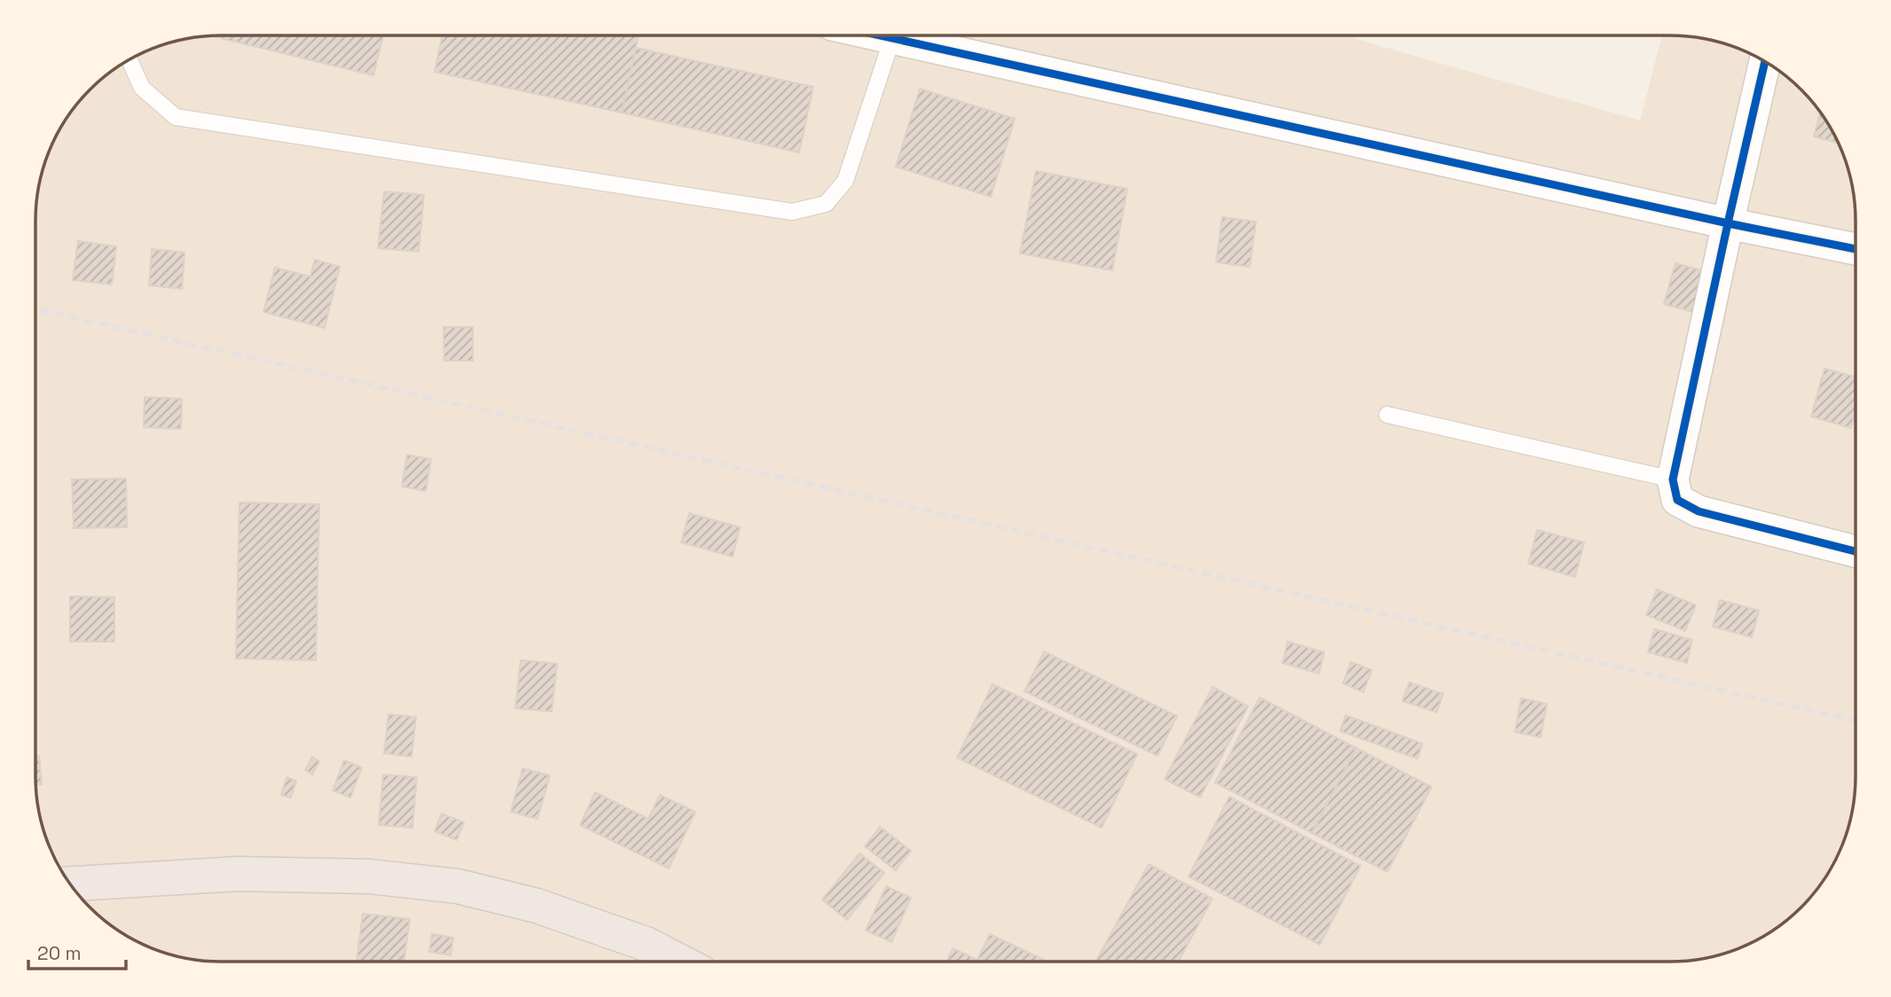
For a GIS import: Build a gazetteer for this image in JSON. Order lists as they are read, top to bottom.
{
  "scale_bar": "20 m"
}
